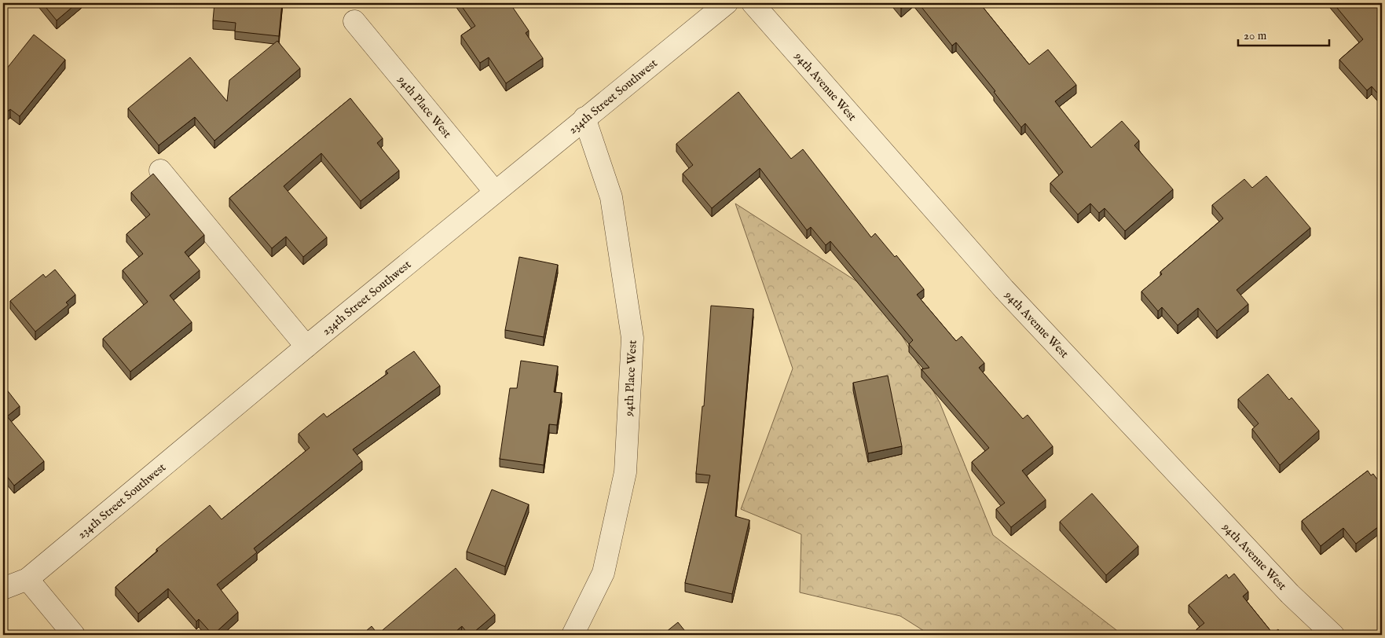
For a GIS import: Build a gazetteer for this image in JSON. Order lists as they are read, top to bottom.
{
  "streets": {
    "street": ["94th Avenue West", "234th Street Southwest", "94th Place West"]
  },
  "crossings": [
    ["234th Street Southwest", "94th Place West"]
  ],
  "scale_bar": "20 m"
}
